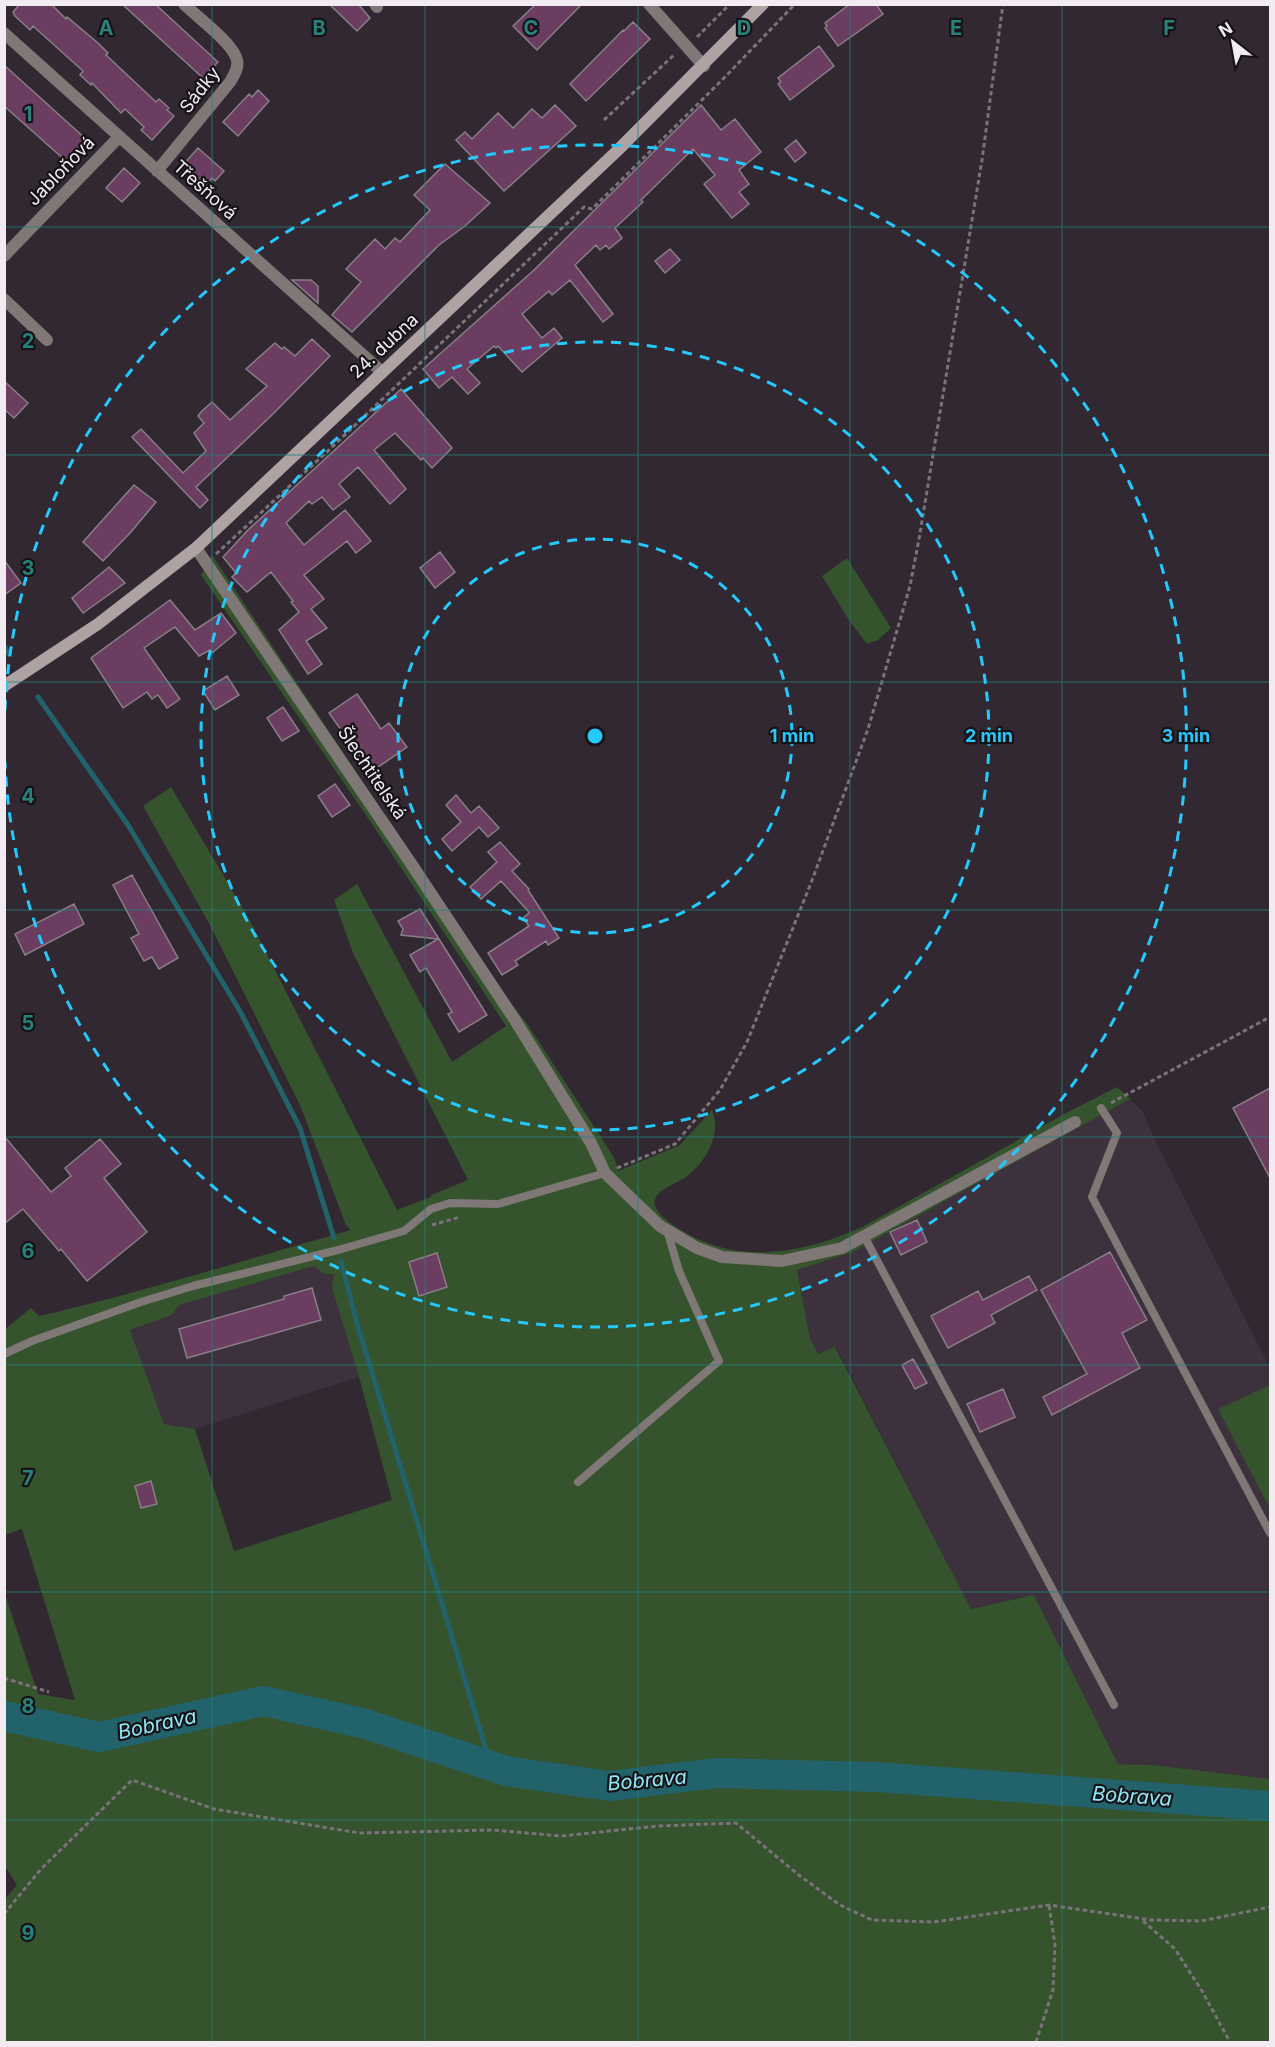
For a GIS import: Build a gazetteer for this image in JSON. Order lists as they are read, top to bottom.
{
  "streets": {
    "main road": ["24. dubna"],
    "street": [
      "Sádky",
      "Jabloňová",
      "Třešňová",
      "Šlechtitelská"
    ]
  },
  "crossings": [
    ["Sádky", "Třešňová"],
    ["Jabloňová", "Třešňová"],
    ["Třešňová", "24. dubna"],
    ["24. dubna", "Šlechtitelská"]
  ],
  "water": ["Bobrava"],
  "north": "top left",
  "grid": {
    "columns": [
      "A",
      "B",
      "C",
      "D",
      "E",
      "F"
    ],
    "rows": [
      "1",
      "2",
      "3",
      "4",
      "5",
      "6",
      "7",
      "8",
      "9"
    ]
  },
  "rings": ["1 min", "2 min", "3 min"]
}
